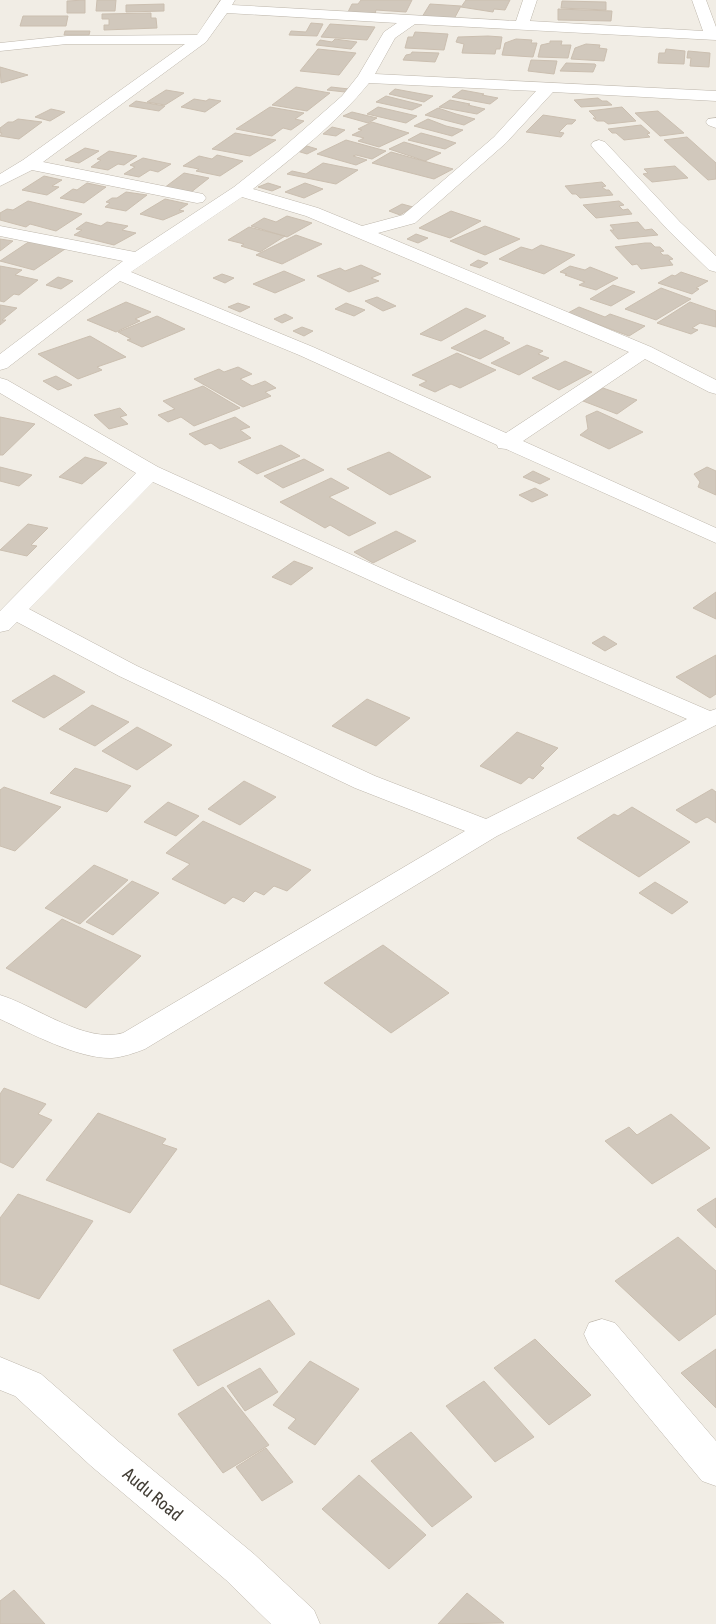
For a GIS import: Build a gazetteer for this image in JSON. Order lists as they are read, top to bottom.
{
  "streets": {
    "street": ["Audu Road"]
  }
}
